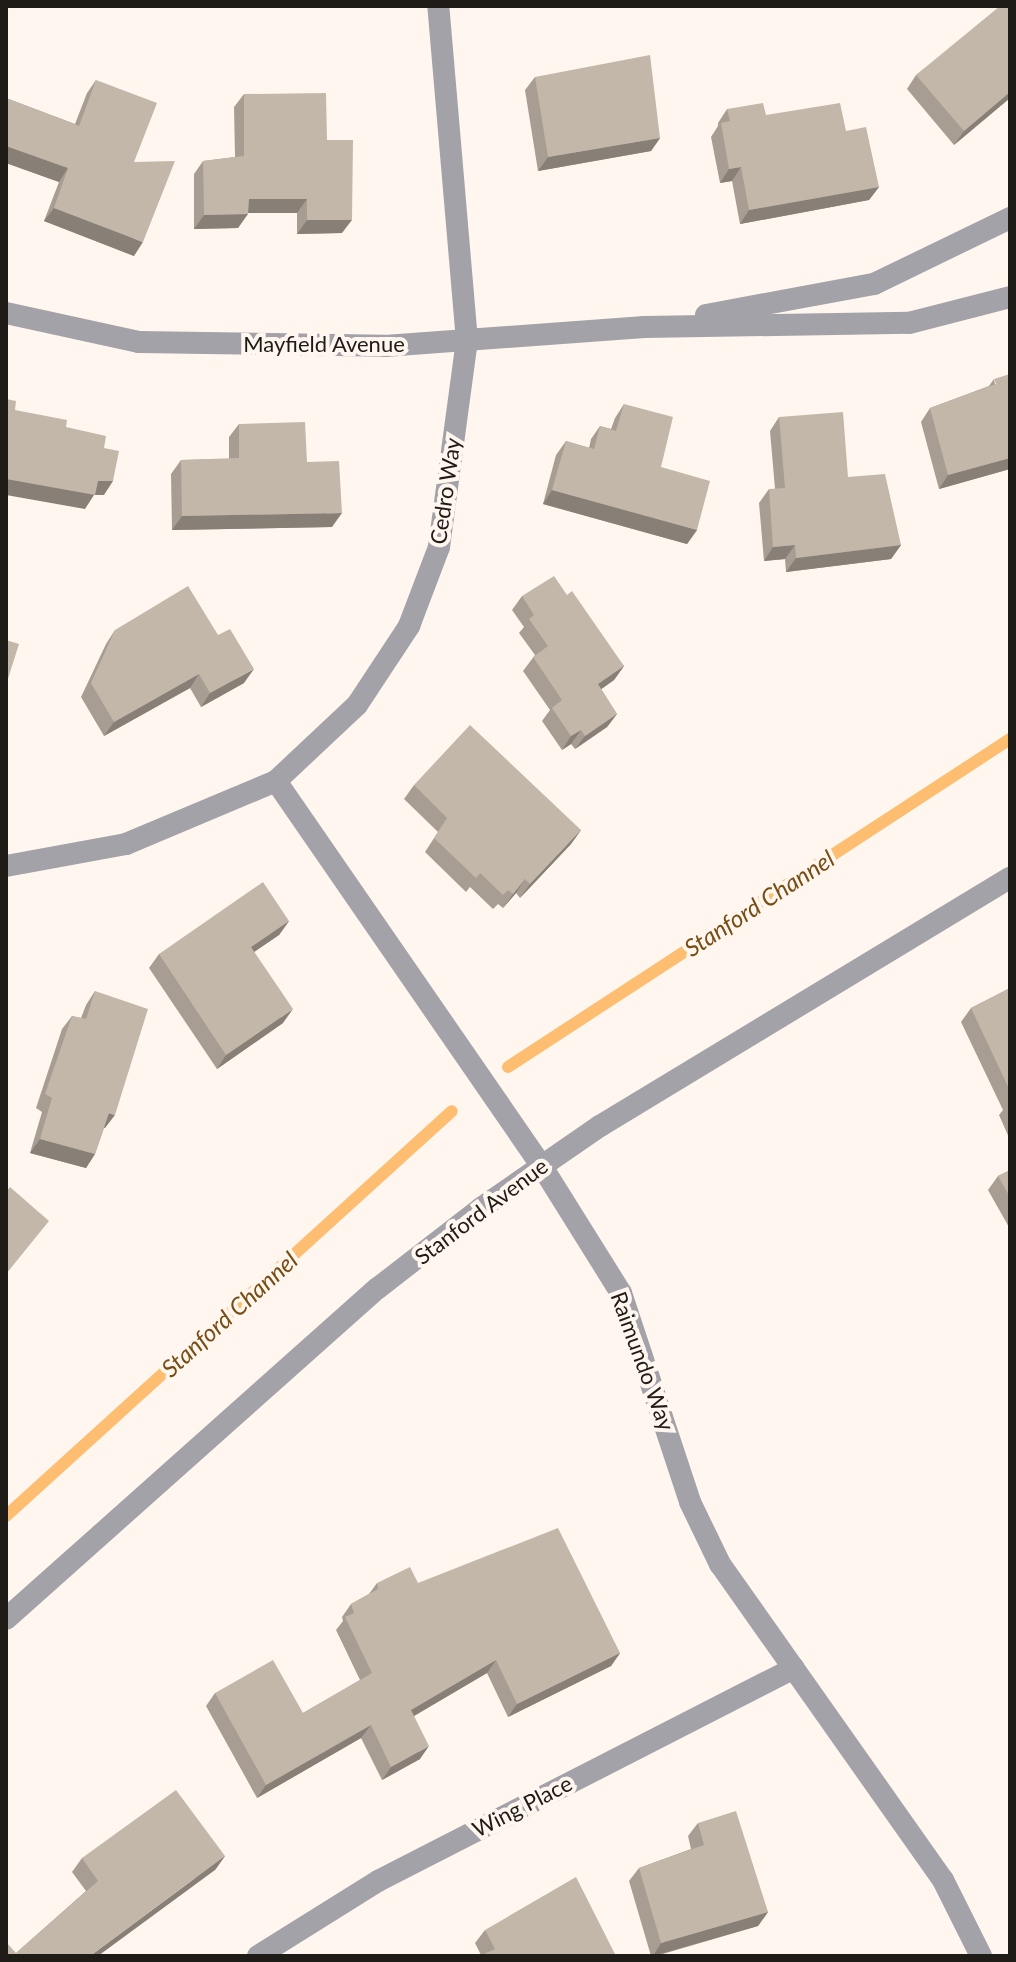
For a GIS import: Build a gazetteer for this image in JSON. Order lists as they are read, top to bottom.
{
  "streets": {
    "street": [
      "Mayfield Avenue",
      "Cedro Way",
      "Stanford Avenue",
      "Raimundo Way",
      "Wing Place"
    ]
  },
  "crossings": [
    ["Mayfield Avenue", "Cedro Way"],
    ["Cedro Way", "Raimundo Way"],
    ["Stanford Avenue", "Raimundo Way"],
    ["Raimundo Way", "Wing Place"]
  ],
  "water": ["Stanford Channel"]
}
